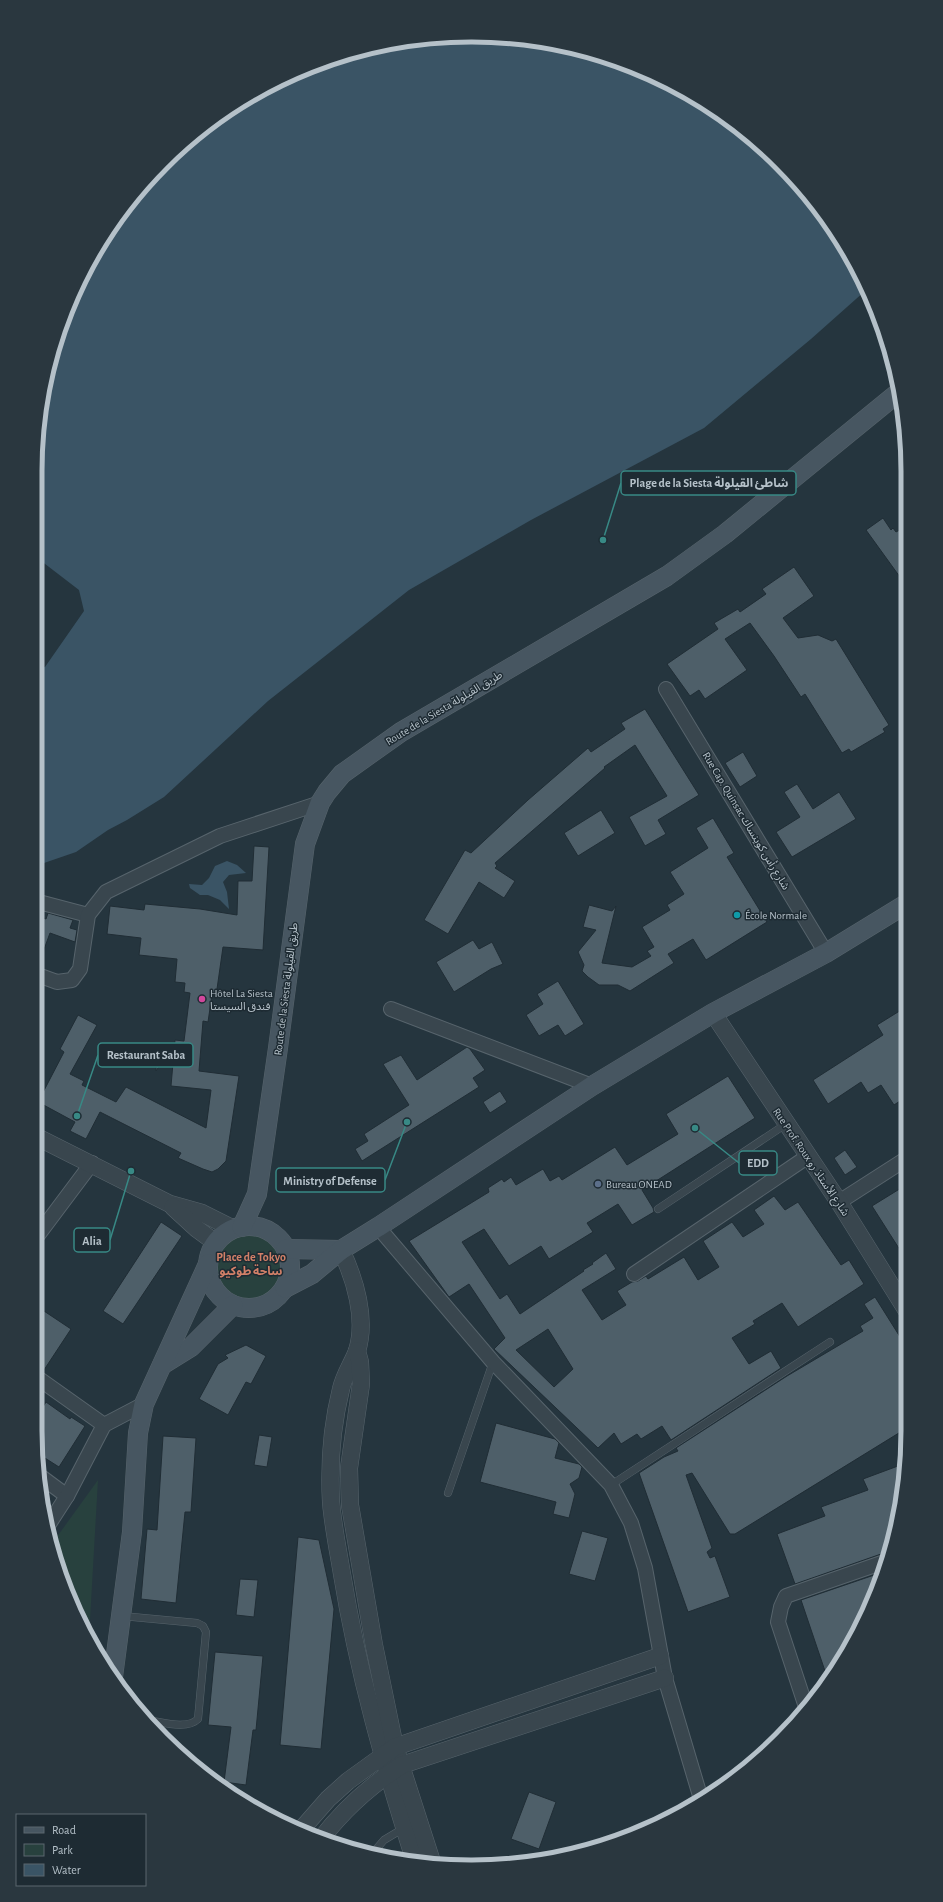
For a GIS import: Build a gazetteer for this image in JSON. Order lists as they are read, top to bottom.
{
  "streets": {
    "main road": ["Route de la Siesta طريق القيلولة"],
    "street": ["Rue Cap. Quinsac شارع رأس كوينساك", "Rue Prof. Roux شارع الأستاذ رو"]
  },
  "districts": ["Place de Tokyo ساحة طوكيو"],
  "places": [
    "Plage de la Siesta شاطئ القيلولة",
    "École Normale",
    "Hôtel La Siesta فندق السيستا",
    "Restaurant Saba",
    "Ministry of Defense",
    "EDD",
    "Alia",
    "Bureau ONEAD"
  ],
  "legend": ["Road", "Park", "Water"]
}
